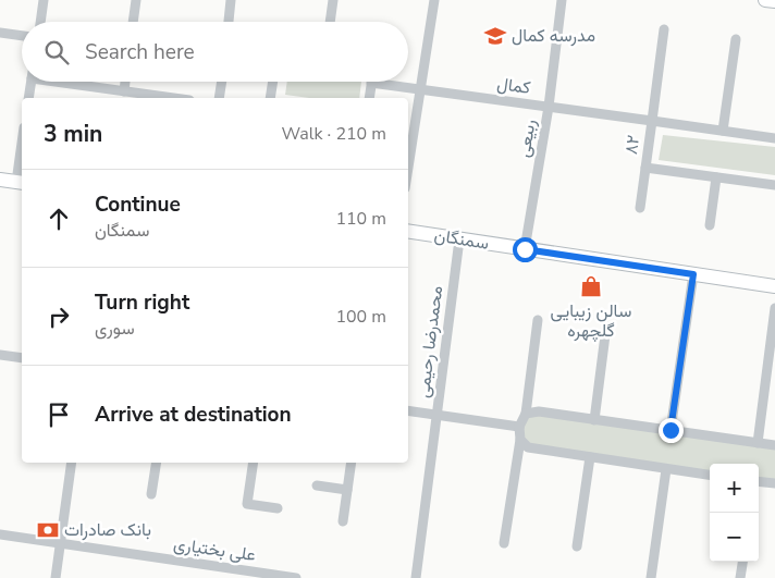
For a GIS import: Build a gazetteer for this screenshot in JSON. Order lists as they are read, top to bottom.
{
  "streets": {
    "main road": ["سمنگان"],
    "street": [
      "کمال",
      "ربیعی",
      "۸۲",
      "محمدرضا رحیمی",
      "علی بختیاری"
    ]
  },
  "crossings": [
    ["کمال", "ربیعی"],
    ["کمال", "۸۲"],
    ["ربیعی", "سمنگان"],
    ["سمنگان", "محمدرضا رحیمی"]
  ],
  "places": {
    "school or university": ["مدرسه کمال"],
    "shop": ["سالن زیبایی گلچهره"],
    "bank": ["بانک صادرات"]
  },
  "page": {
    "search": "Search here",
    "heading": ["3 min", "Walk · 210 m"],
    "list": [
      ["Continue", "سمنگان", "110 m"],
      ["Turn right", "سوری", "100 m"],
      "Arrive at destination"
    ],
    "map_buttons": ["+", "−"]
  }
}
